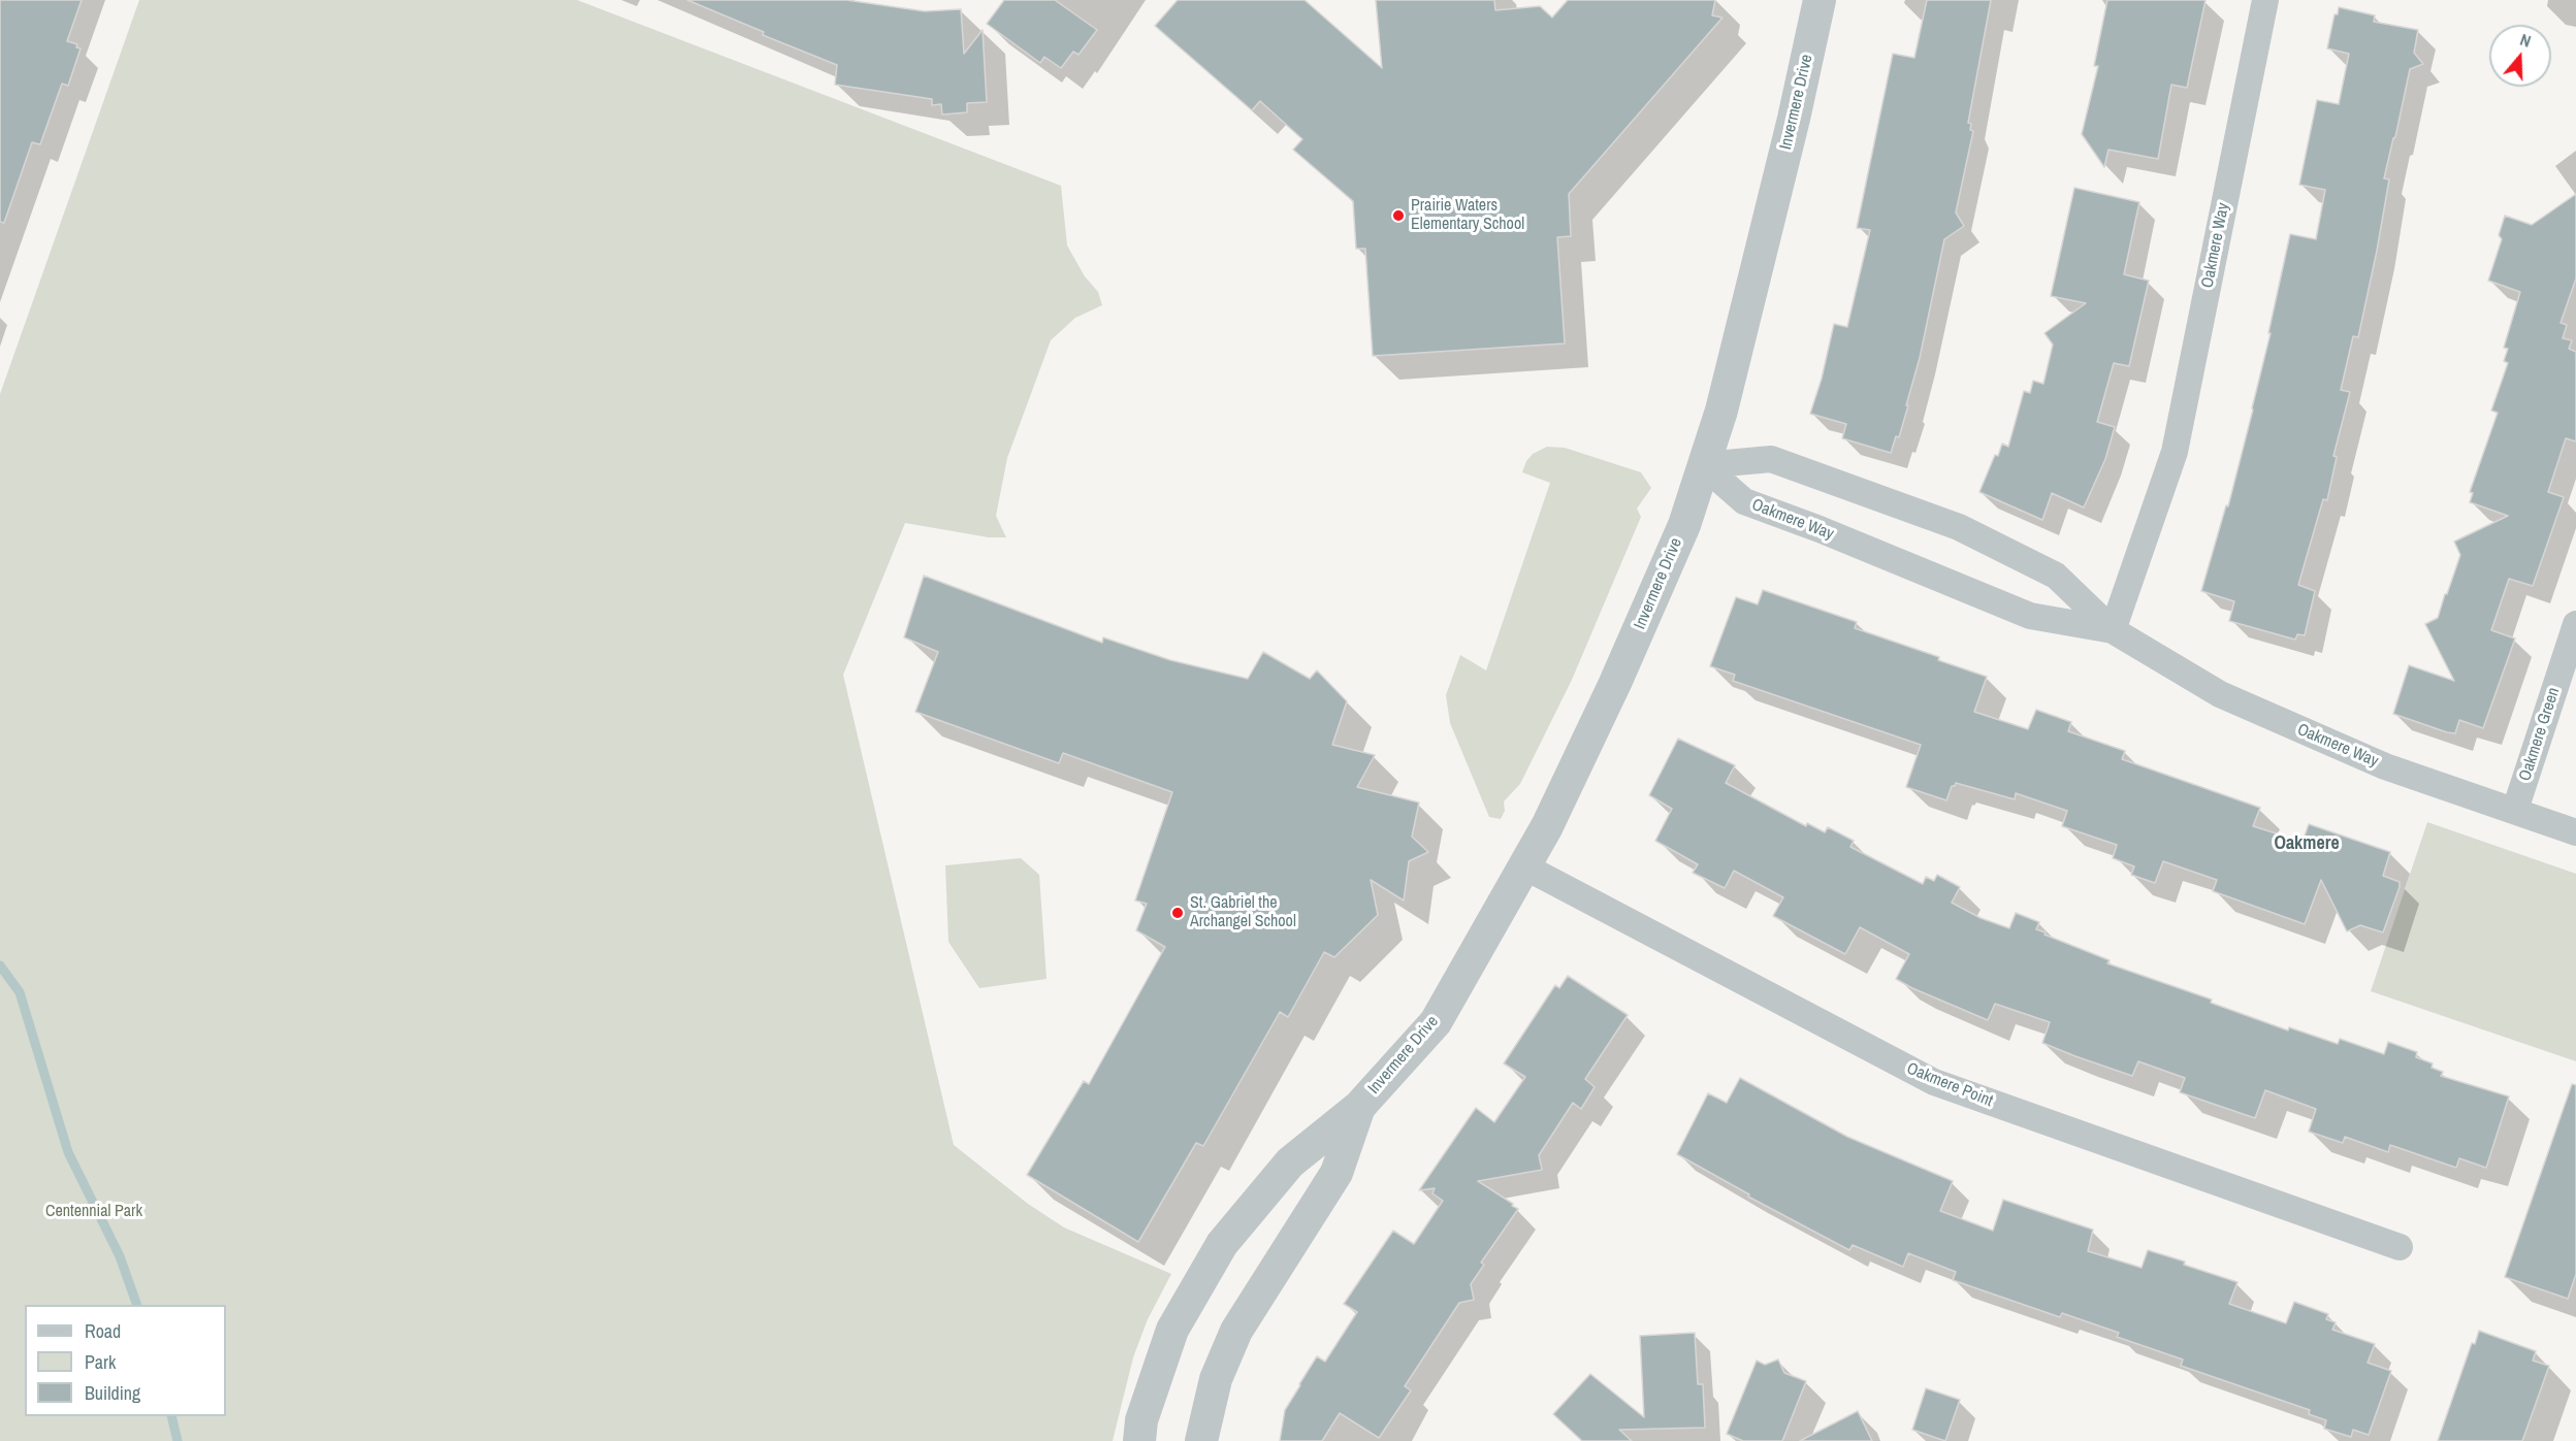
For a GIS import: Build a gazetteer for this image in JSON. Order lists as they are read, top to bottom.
{
  "streets": {
    "street": [
      "Invermere Drive",
      "Oakmere Way",
      "Oakmere Green",
      "Oakmere Point"
    ]
  },
  "crossings": [
    ["Invermere Drive", "Oakmere Way"],
    ["Invermere Drive", "Oakmere Point"],
    ["Oakmere Way", "Oakmere Green"]
  ],
  "districts": ["Oakmere"],
  "parks": ["Centennial Park"],
  "places": ["Prairie Waters Elementary School", "St. Gabriel the Archangel School"],
  "legend": ["Road", "Park", "Building"],
  "north": "top"
}
